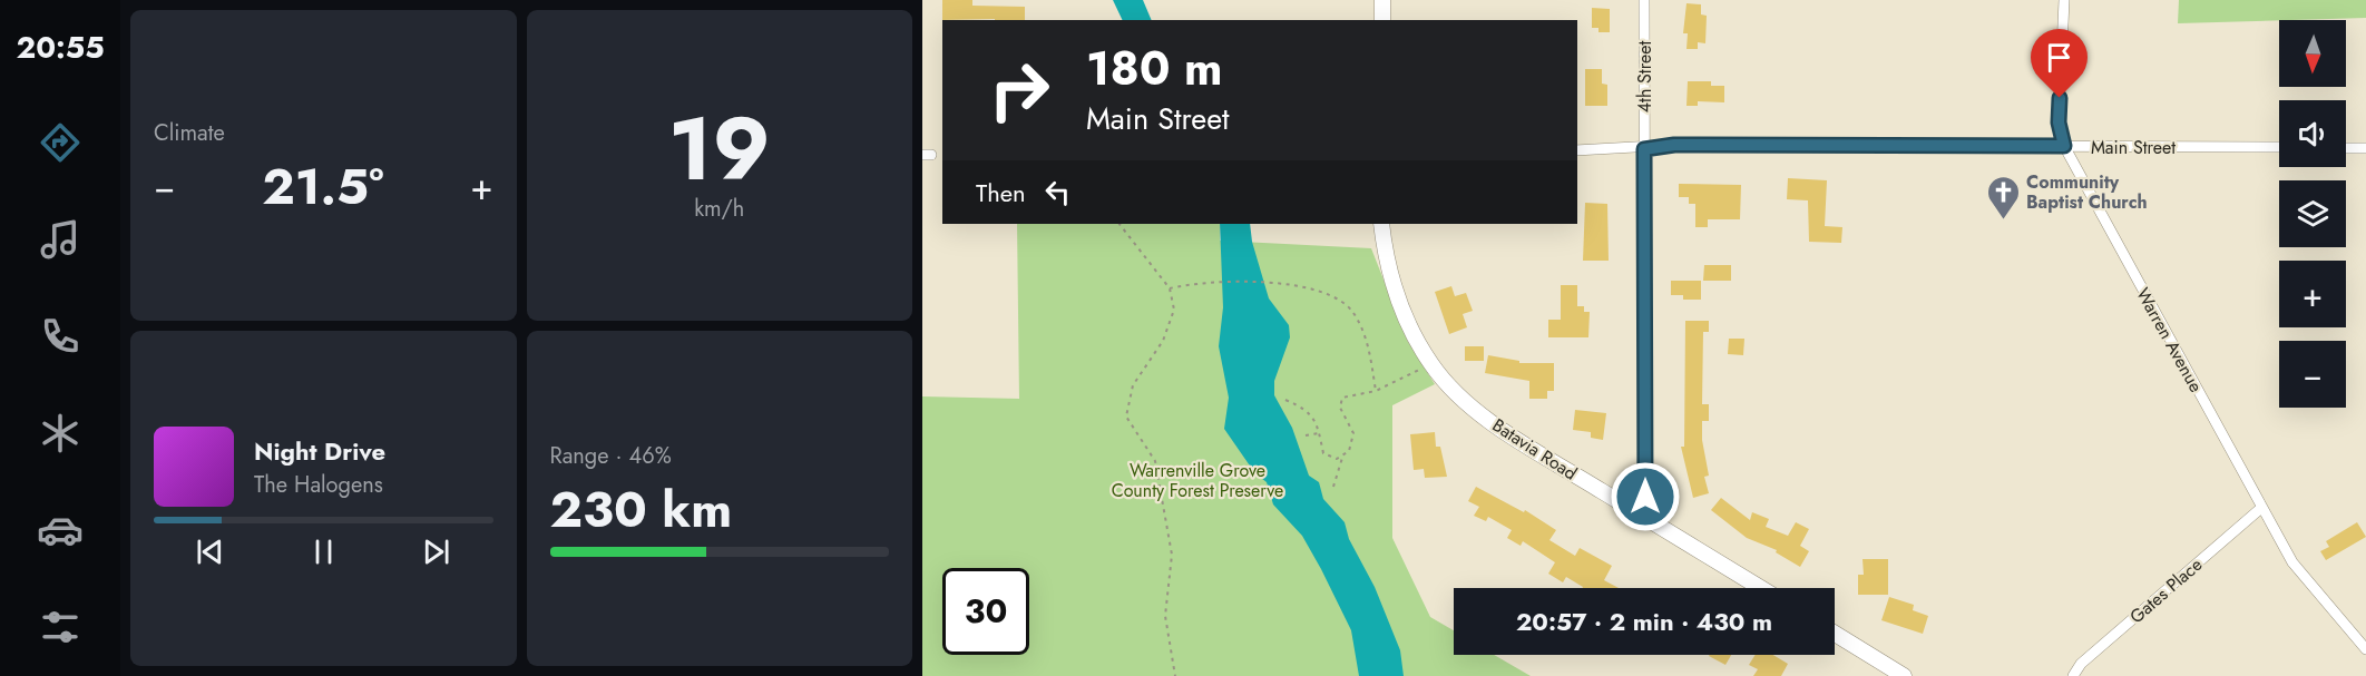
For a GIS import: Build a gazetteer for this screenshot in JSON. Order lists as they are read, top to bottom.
{
  "streets": {
    "main road": ["Batavia Road"],
    "street": [
      "4th Street",
      "Main Street",
      "Warren Avenue",
      "Gates Place"
    ]
  },
  "crossings": [
    ["4th Street", "Main Street"],
    ["4th Street", "Batavia Road"],
    ["Main Street", "Warren Avenue"],
    ["Warren Avenue", "Gates Place"]
  ],
  "parks": ["Warrenville Grove County Forest Preserve"],
  "places": {
    "church": ["Community Baptist Church"]
  },
  "north": "bottom",
  "page": {
    "tabs": "20:55",
    "tile": [
      "Climate",
      ["19", "km/h"],
      ["Range · 46%", "230 km"]
    ],
    "map_buttons": ["+", "−"],
    "turn": ["180 m", "Main Street"],
    "heat": ["−", "21.5°", "+"],
    "then": "Then",
    "song": ["Night Drive", "The Halogens"],
    "limit": "30",
    "trip": "20:57 · 2 min · 430 m"
  }
}
